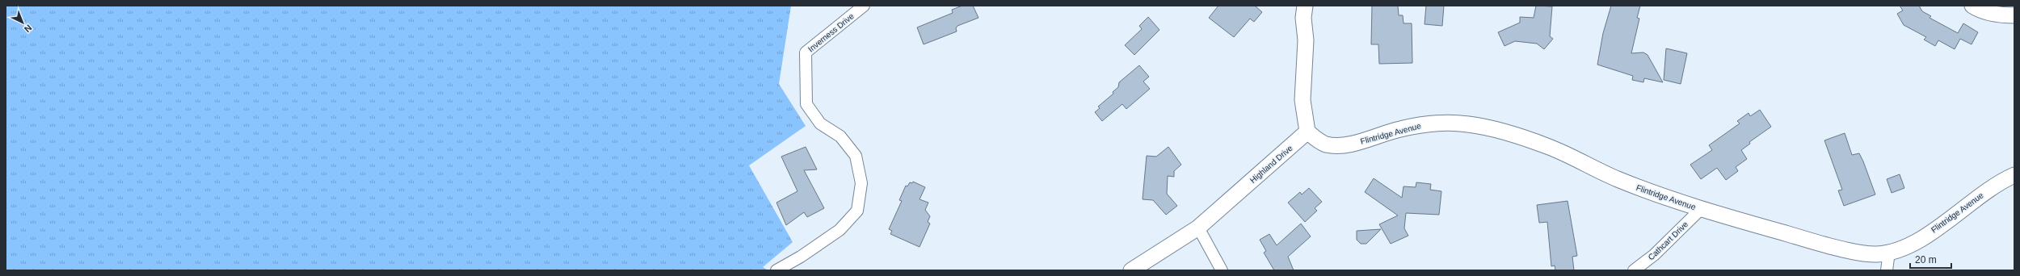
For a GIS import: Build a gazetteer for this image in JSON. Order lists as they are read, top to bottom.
{
  "streets": {
    "street": [
      "Inverness Drive",
      "Flintridge Avenue",
      "Highland Drive",
      "Cathcart Drive"
    ]
  },
  "crossings": [
    ["Flintridge Avenue", "Highland Drive"],
    ["Flintridge Avenue", "Cathcart Drive"]
  ],
  "scale_bar": "20 m",
  "north": "bottom right"
}
